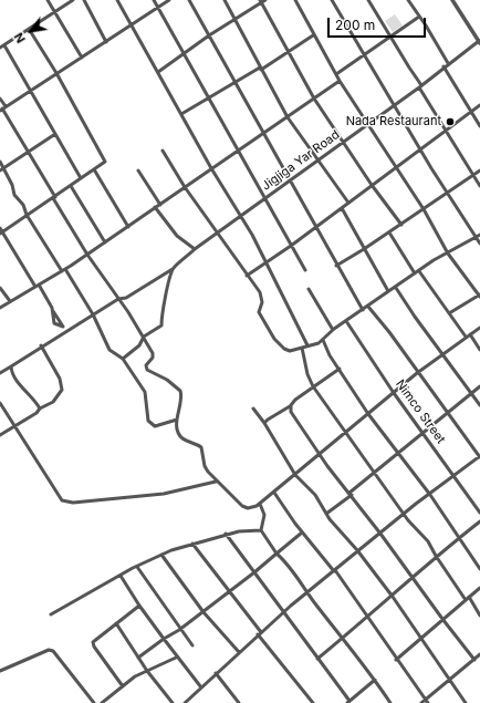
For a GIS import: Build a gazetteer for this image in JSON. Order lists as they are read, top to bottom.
{
  "streets": {
    "street": ["Jigjiga Yar Road", "Nimco Street"]
  },
  "places": ["Nada Restaurant"],
  "scale_bar": "200 m",
  "north": "bottom left"
}
